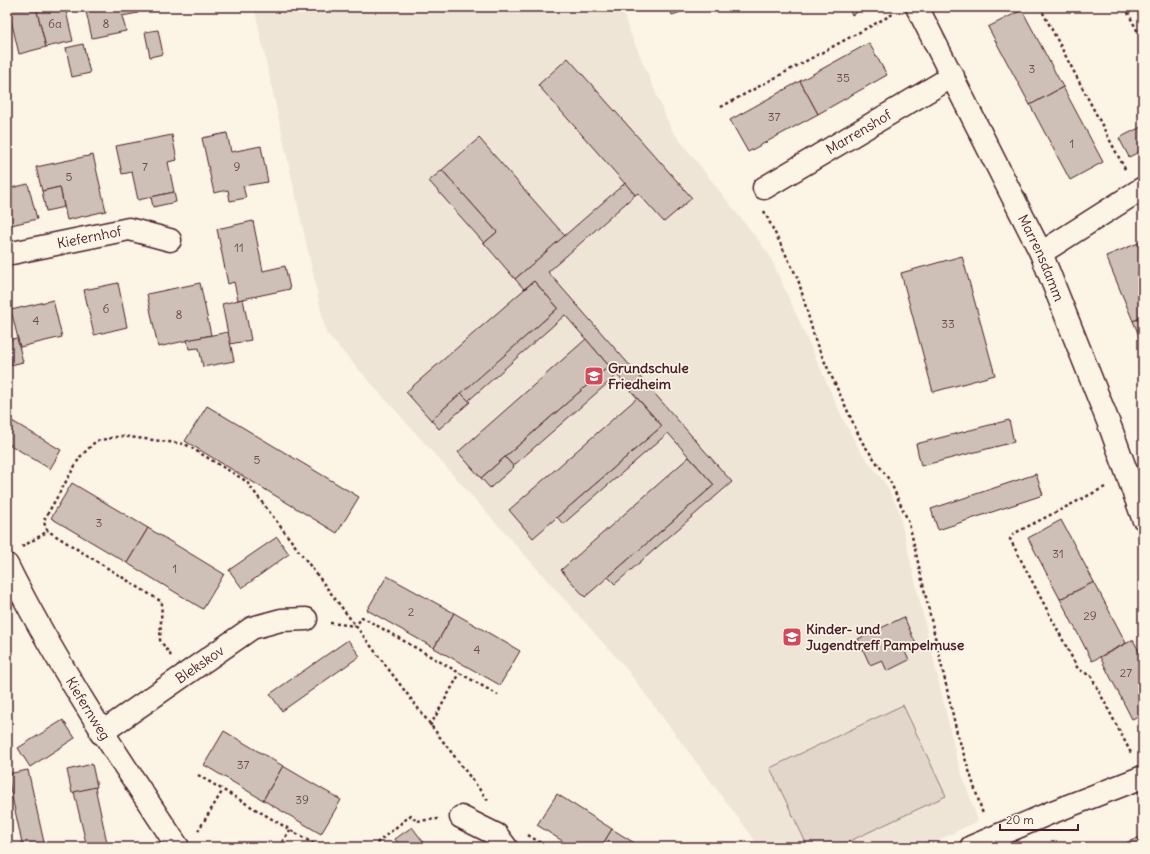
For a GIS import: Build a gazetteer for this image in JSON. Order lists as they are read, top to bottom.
{
  "streets": {
    "street": [
      "Marrenshof",
      "Kiefernhof",
      "Marrensdamm",
      "Blekskov",
      "Kiefernweg"
    ]
  },
  "crossings": [
    ["Marrenshof", "Marrensdamm"],
    ["Blekskov", "Kiefernweg"]
  ],
  "places": {
    "school or university": ["Grundschule Friedheim", "Kinder- und Jugendtreff Pampelmuse"]
  },
  "house_numbers": [
    "6a",
    "8",
    "3",
    "35",
    "37",
    "1",
    "7",
    "9",
    "5",
    "11",
    "6",
    "8",
    "4",
    "33",
    "5",
    "3",
    "31",
    "1",
    "2",
    "29",
    "4",
    "27",
    "37",
    "39"
  ],
  "scale_bar": "20 m"
}
